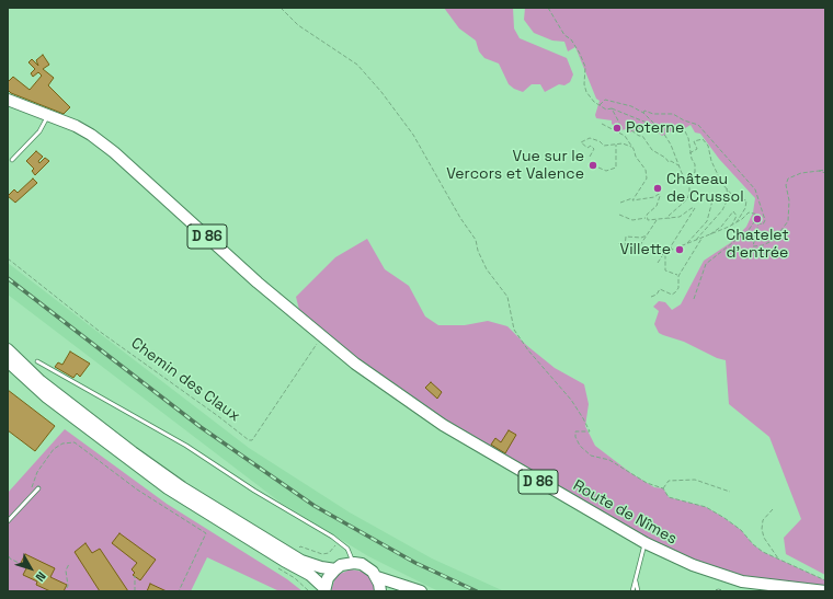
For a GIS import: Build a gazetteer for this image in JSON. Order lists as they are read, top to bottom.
{
  "streets": {
    "main road": ["D 86", "Route de Nîmes"],
    "path": ["Chemin des Claux"]
  },
  "crossings": [
    ["D 86", "Route de Nîmes"],
    ["Chemin des Claux", "Route de Nîmes"]
  ],
  "places": [
    "Poterne",
    "Vue sur le Vercors et Valence",
    "Château de Crussol",
    "Chatelet d'entrée",
    "Villette"
  ],
  "north": "bottom right"
}
